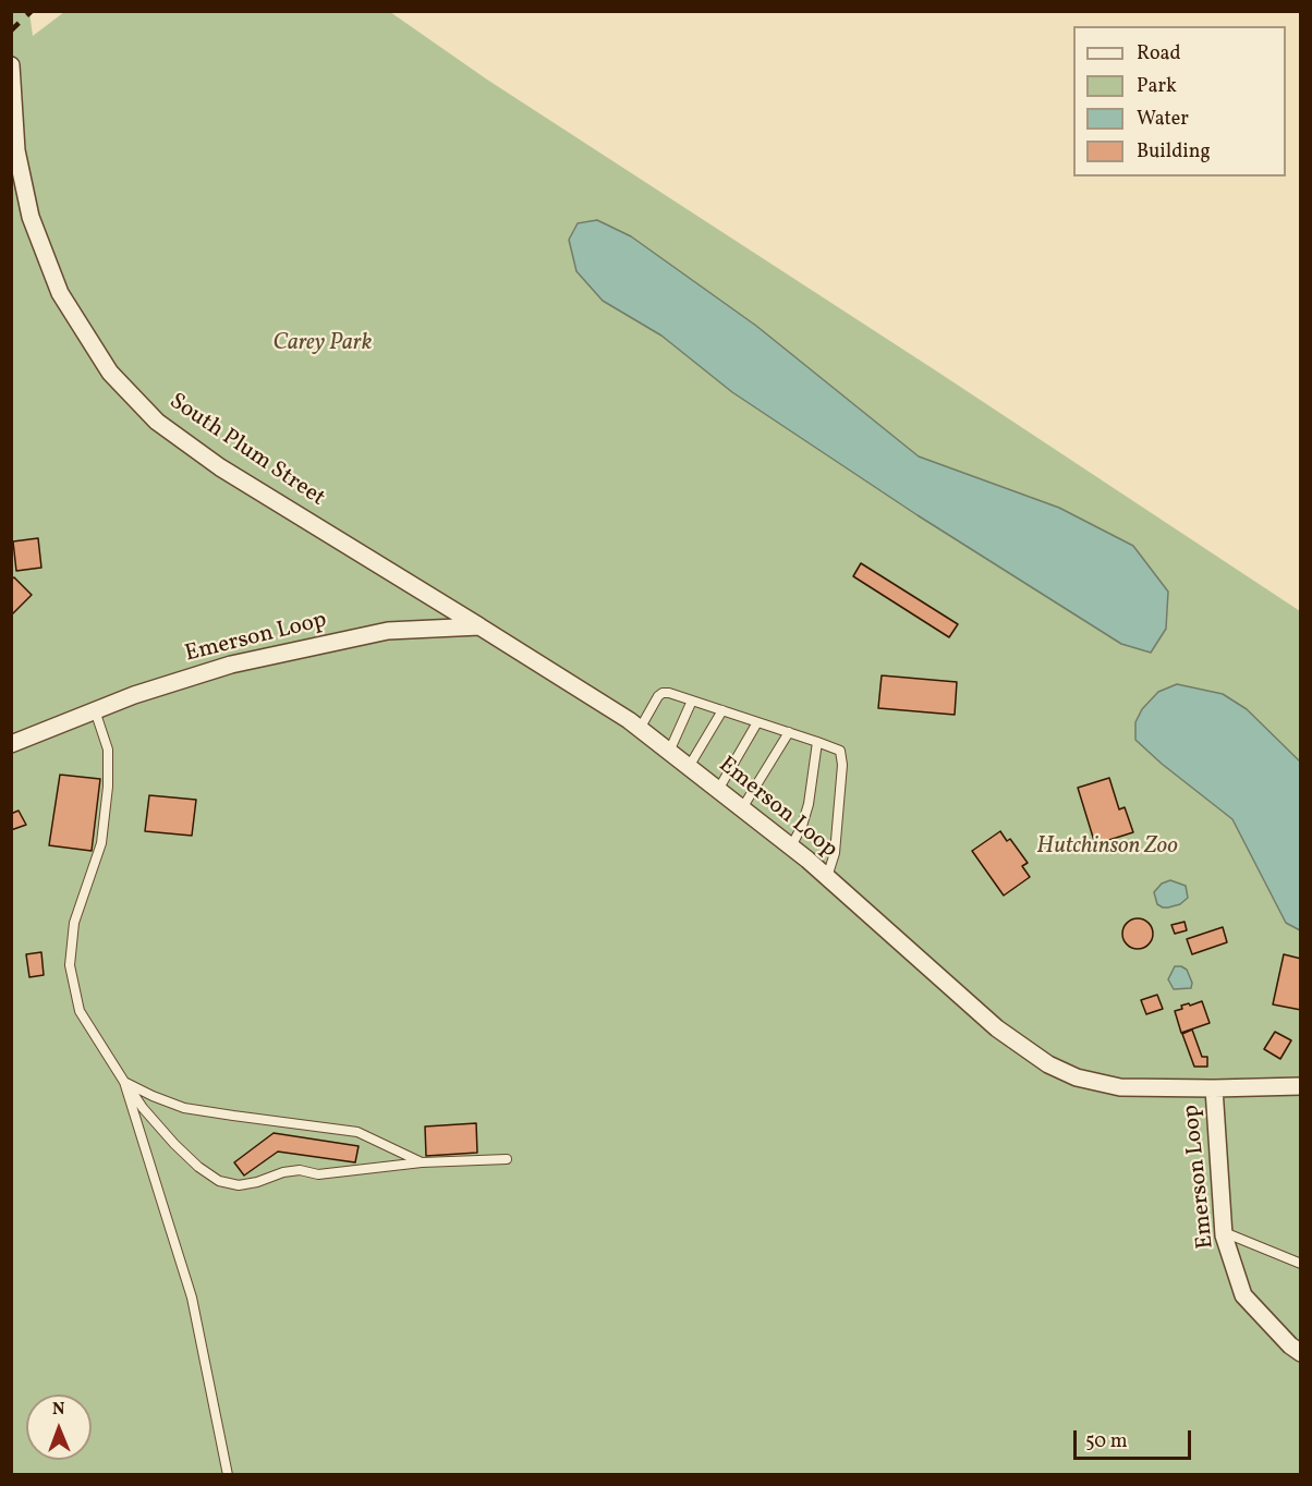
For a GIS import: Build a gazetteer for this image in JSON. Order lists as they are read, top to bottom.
{
  "streets": {
    "street": ["South Plum Street", "Emerson Loop"]
  },
  "crossings": [
    ["South Plum Street", "Emerson Loop"]
  ],
  "parks": ["Carey Park", "Hutchinson Zoo"],
  "legend": [
    "Road",
    "Park",
    "Water",
    "Building"
  ],
  "scale_bar": "50 m",
  "north": "top"
}
